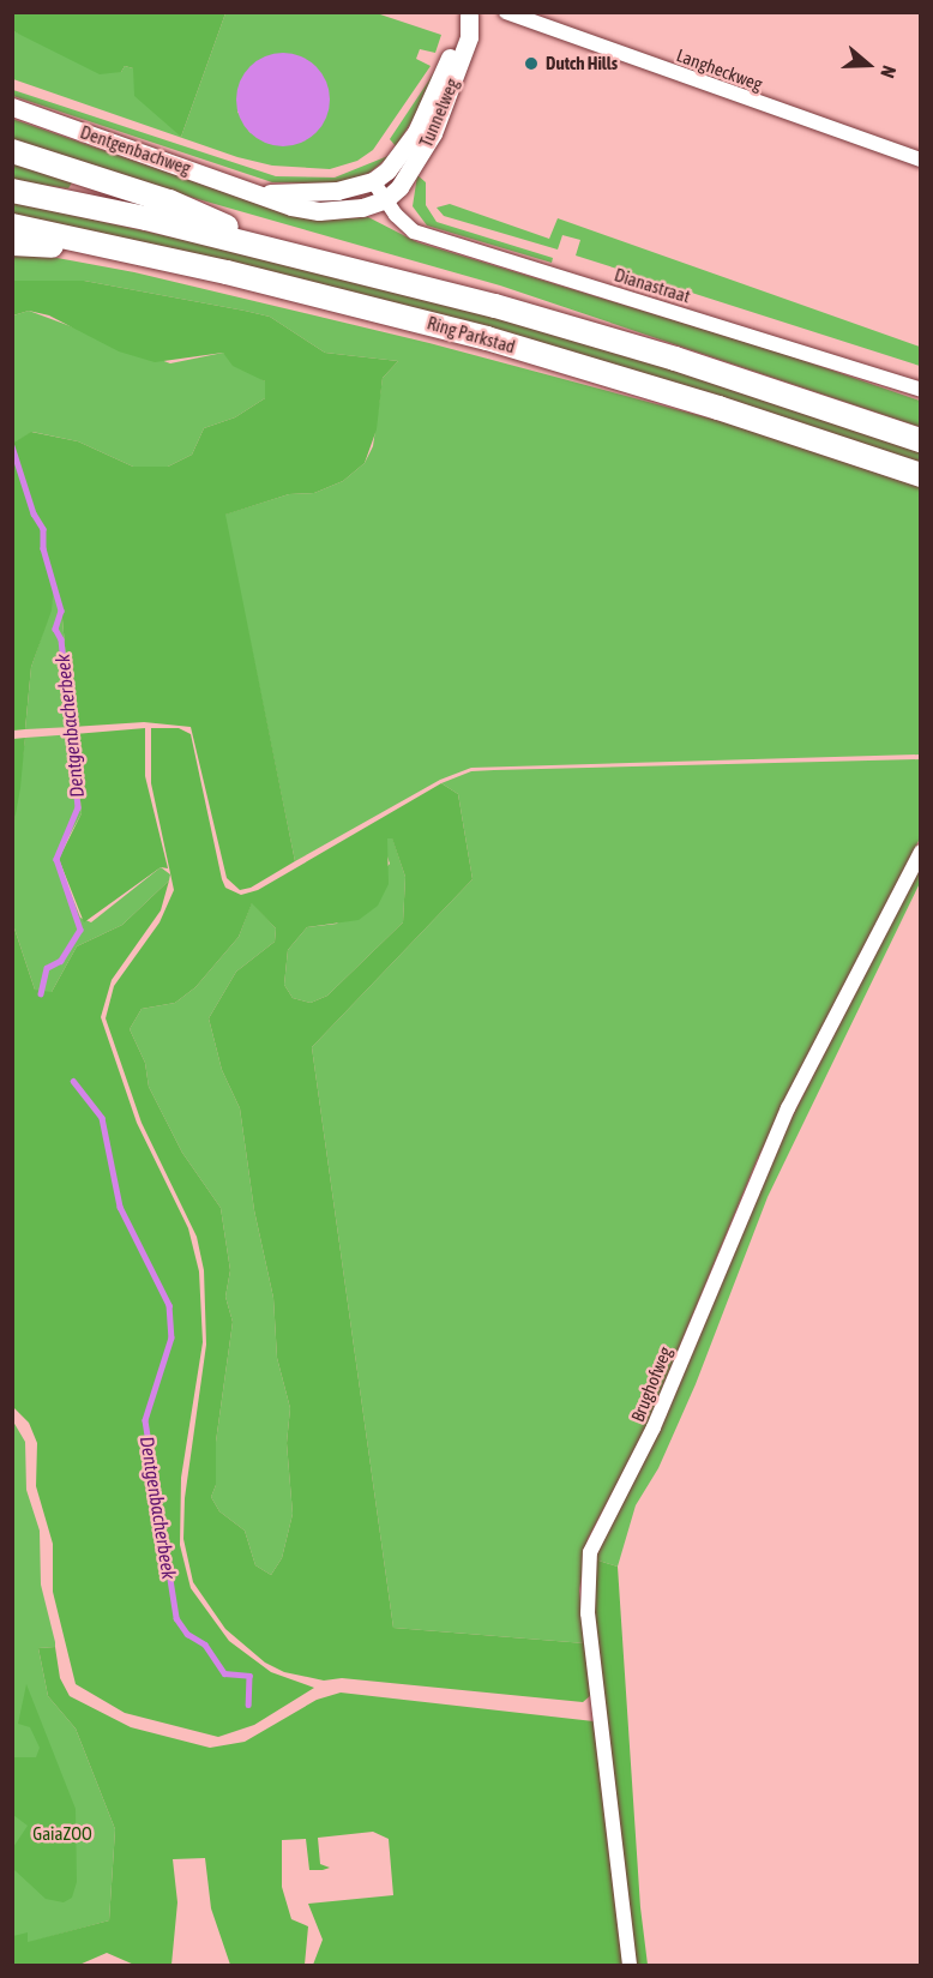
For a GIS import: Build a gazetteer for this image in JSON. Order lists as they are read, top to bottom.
{
  "streets": {
    "highway": ["Ring Parkstad"],
    "street": [
      "Langheckweg",
      "Tunnelweg",
      "Dentgenbachweg",
      "Dianastraat",
      "Brughofweg"
    ]
  },
  "crossings": [
    ["Tunnelweg", "Dentgenbachweg"],
    ["Tunnelweg", "Dianastraat"],
    ["Dentgenbachweg", "Dianastraat"]
  ],
  "water": ["Dentgenbacherbeek"],
  "parks": ["GaiaZOO"],
  "places": ["Dutch Hills"],
  "north": "right"
}
